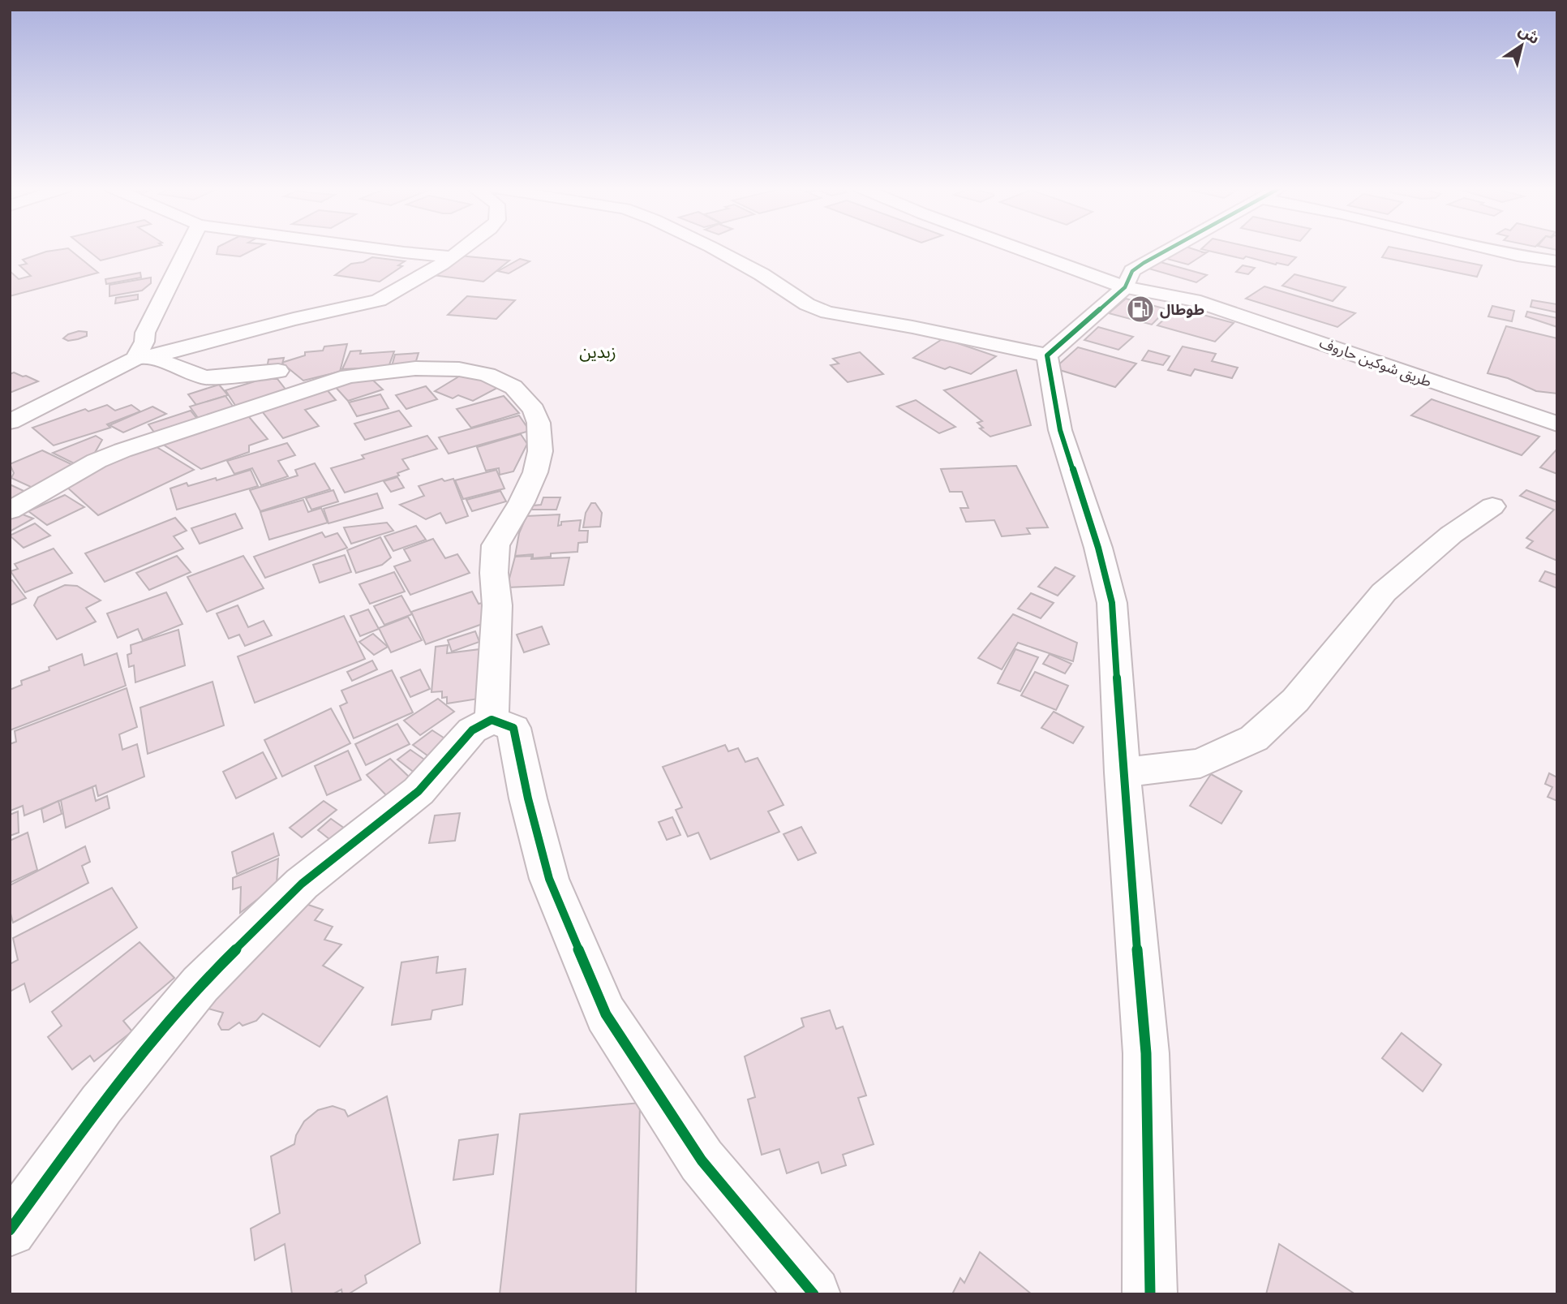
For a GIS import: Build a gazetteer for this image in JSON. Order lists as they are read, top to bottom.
{
  "streets": {
    "street": ["طريق شوكين حاروف"]
  },
  "districts": ["زبدين"],
  "places": {
    "fuel station": ["طوطال"]
  },
  "north": "top right"
}
